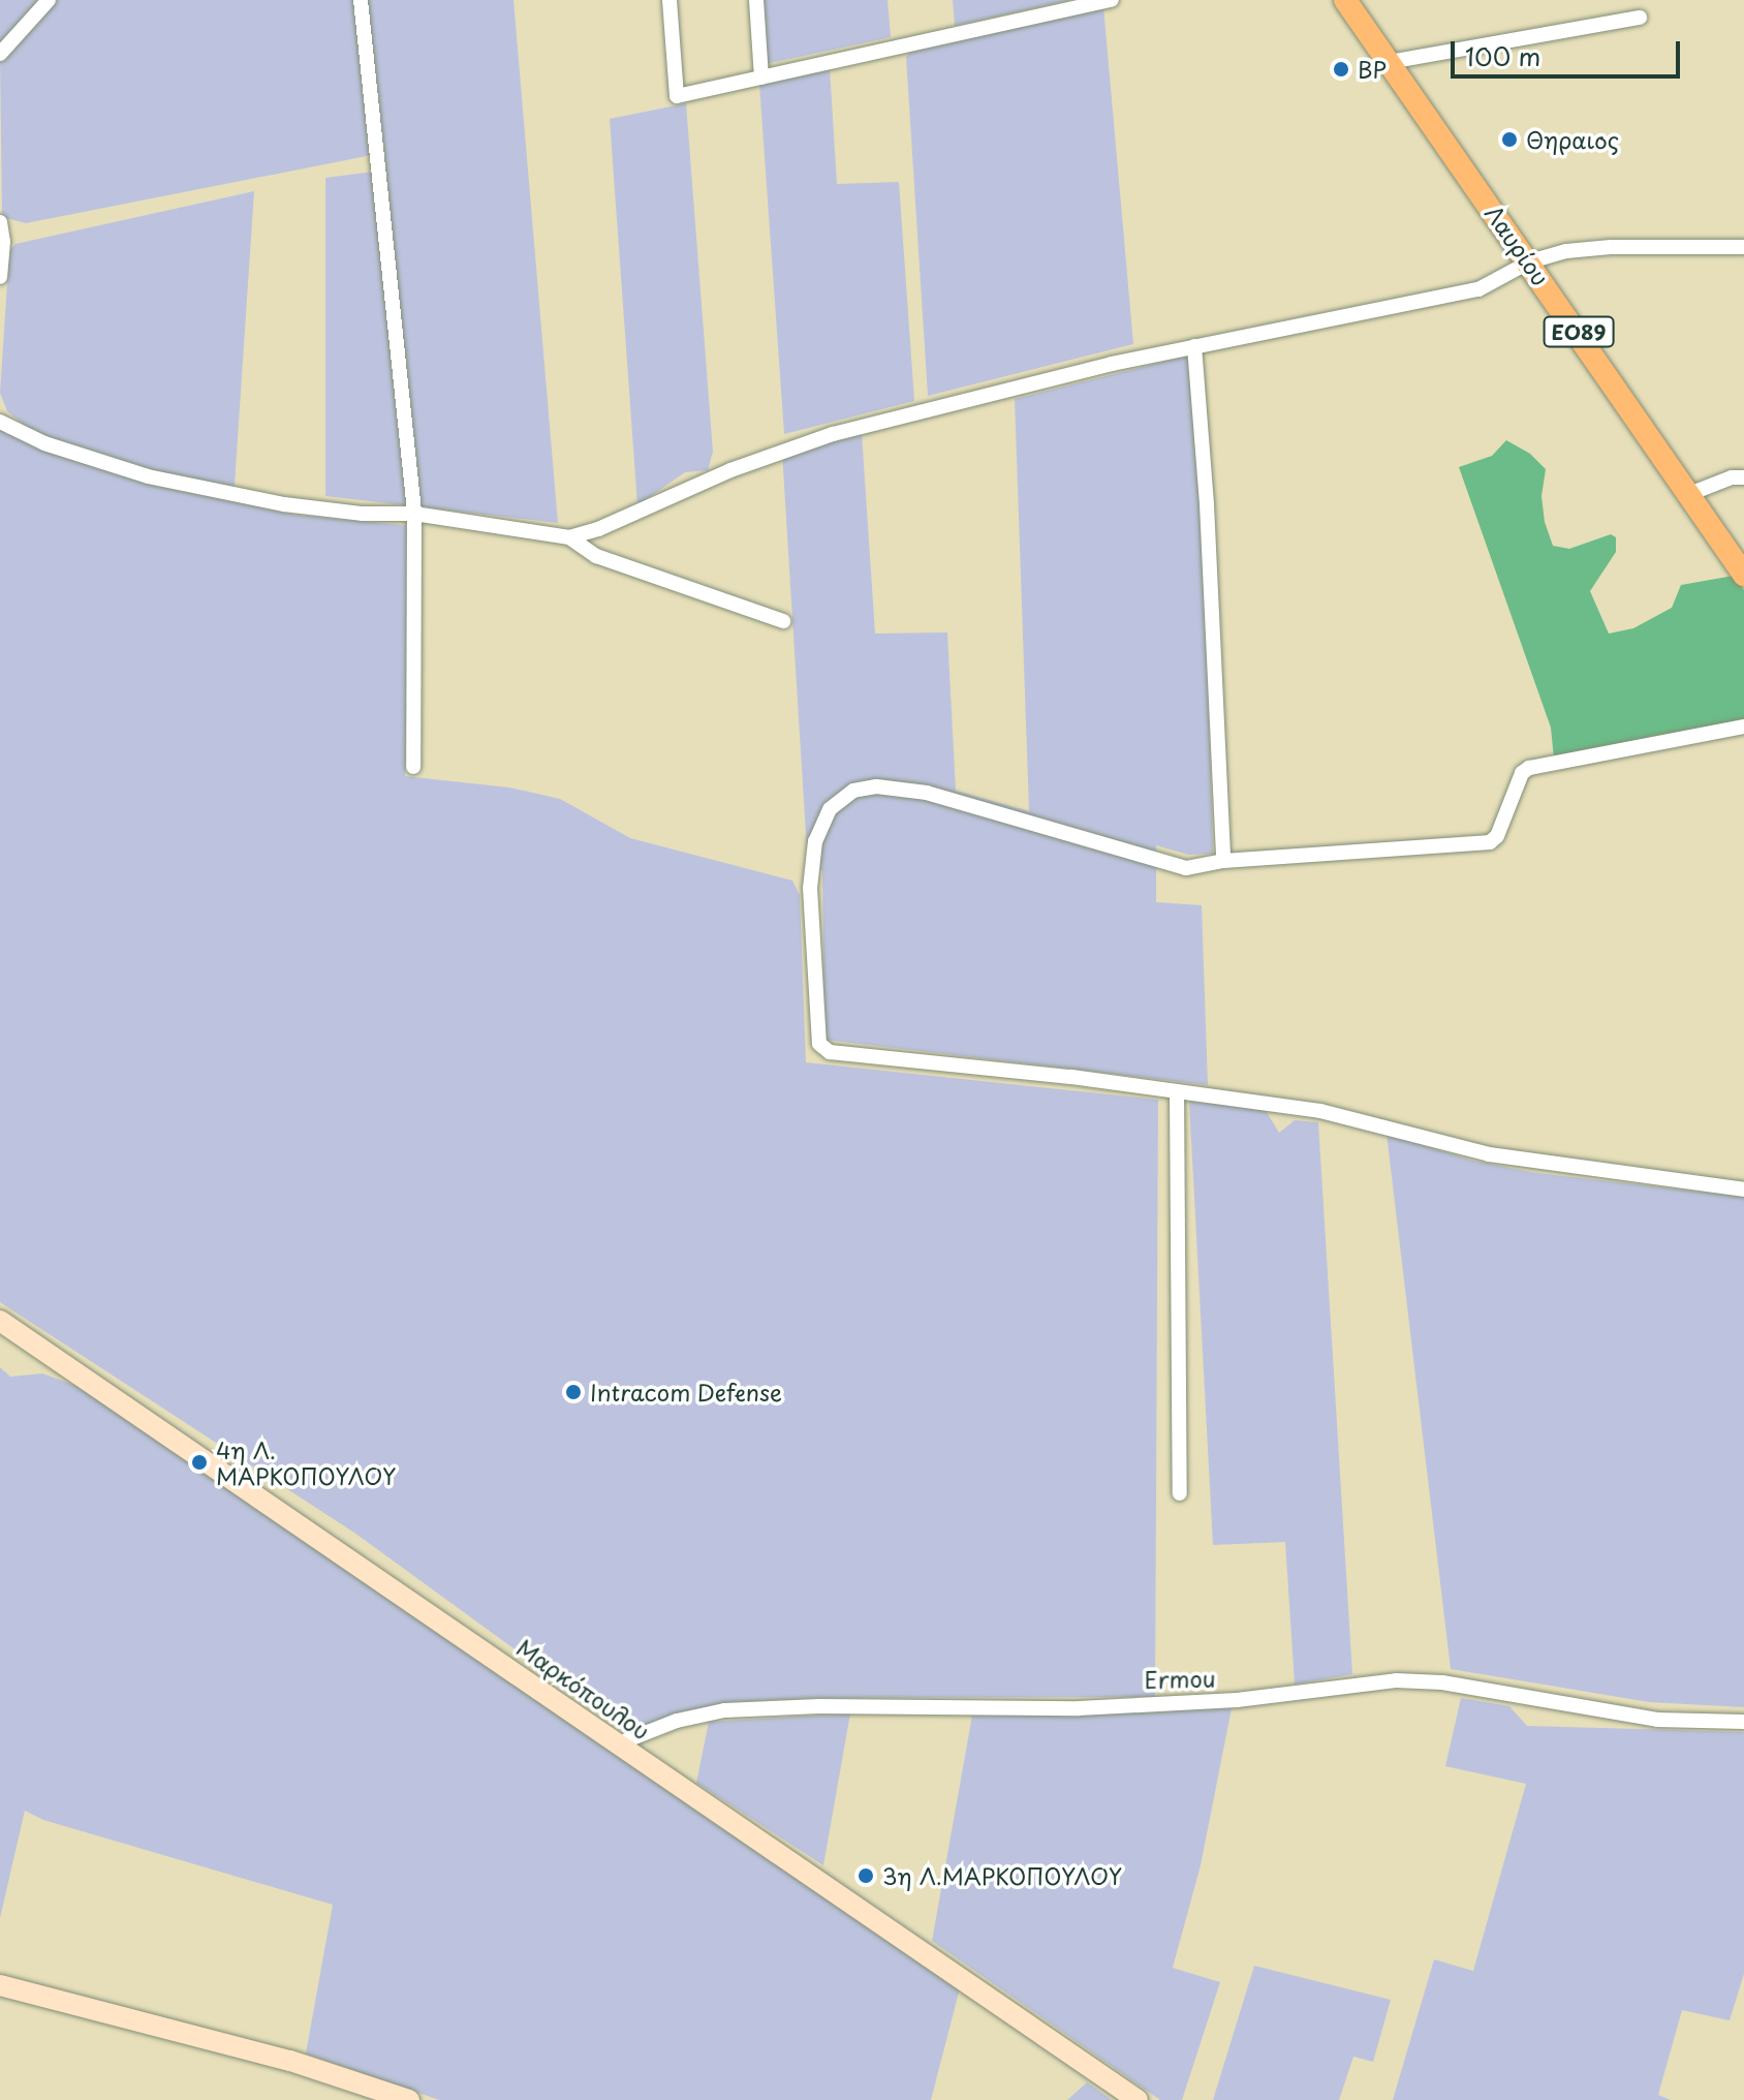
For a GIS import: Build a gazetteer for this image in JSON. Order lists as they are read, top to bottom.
{
  "streets": {
    "main road": ["Λαυρίου", "ΕΟ89", "Μαρκόπουλου"],
    "street": ["Ermou"]
  },
  "crossings": [
    ["Ermou", "Μαρκόπουλου"]
  ],
  "places": [
    "BP",
    "Θηραιος",
    "Intracom Defense",
    "4η Λ. ΜΑΡΚΟΠΟΥΛΟΥ",
    "3η Λ.ΜΑΡΚΟΠΟΥΛΟΥ"
  ],
  "scale_bar": "100 m"
}
